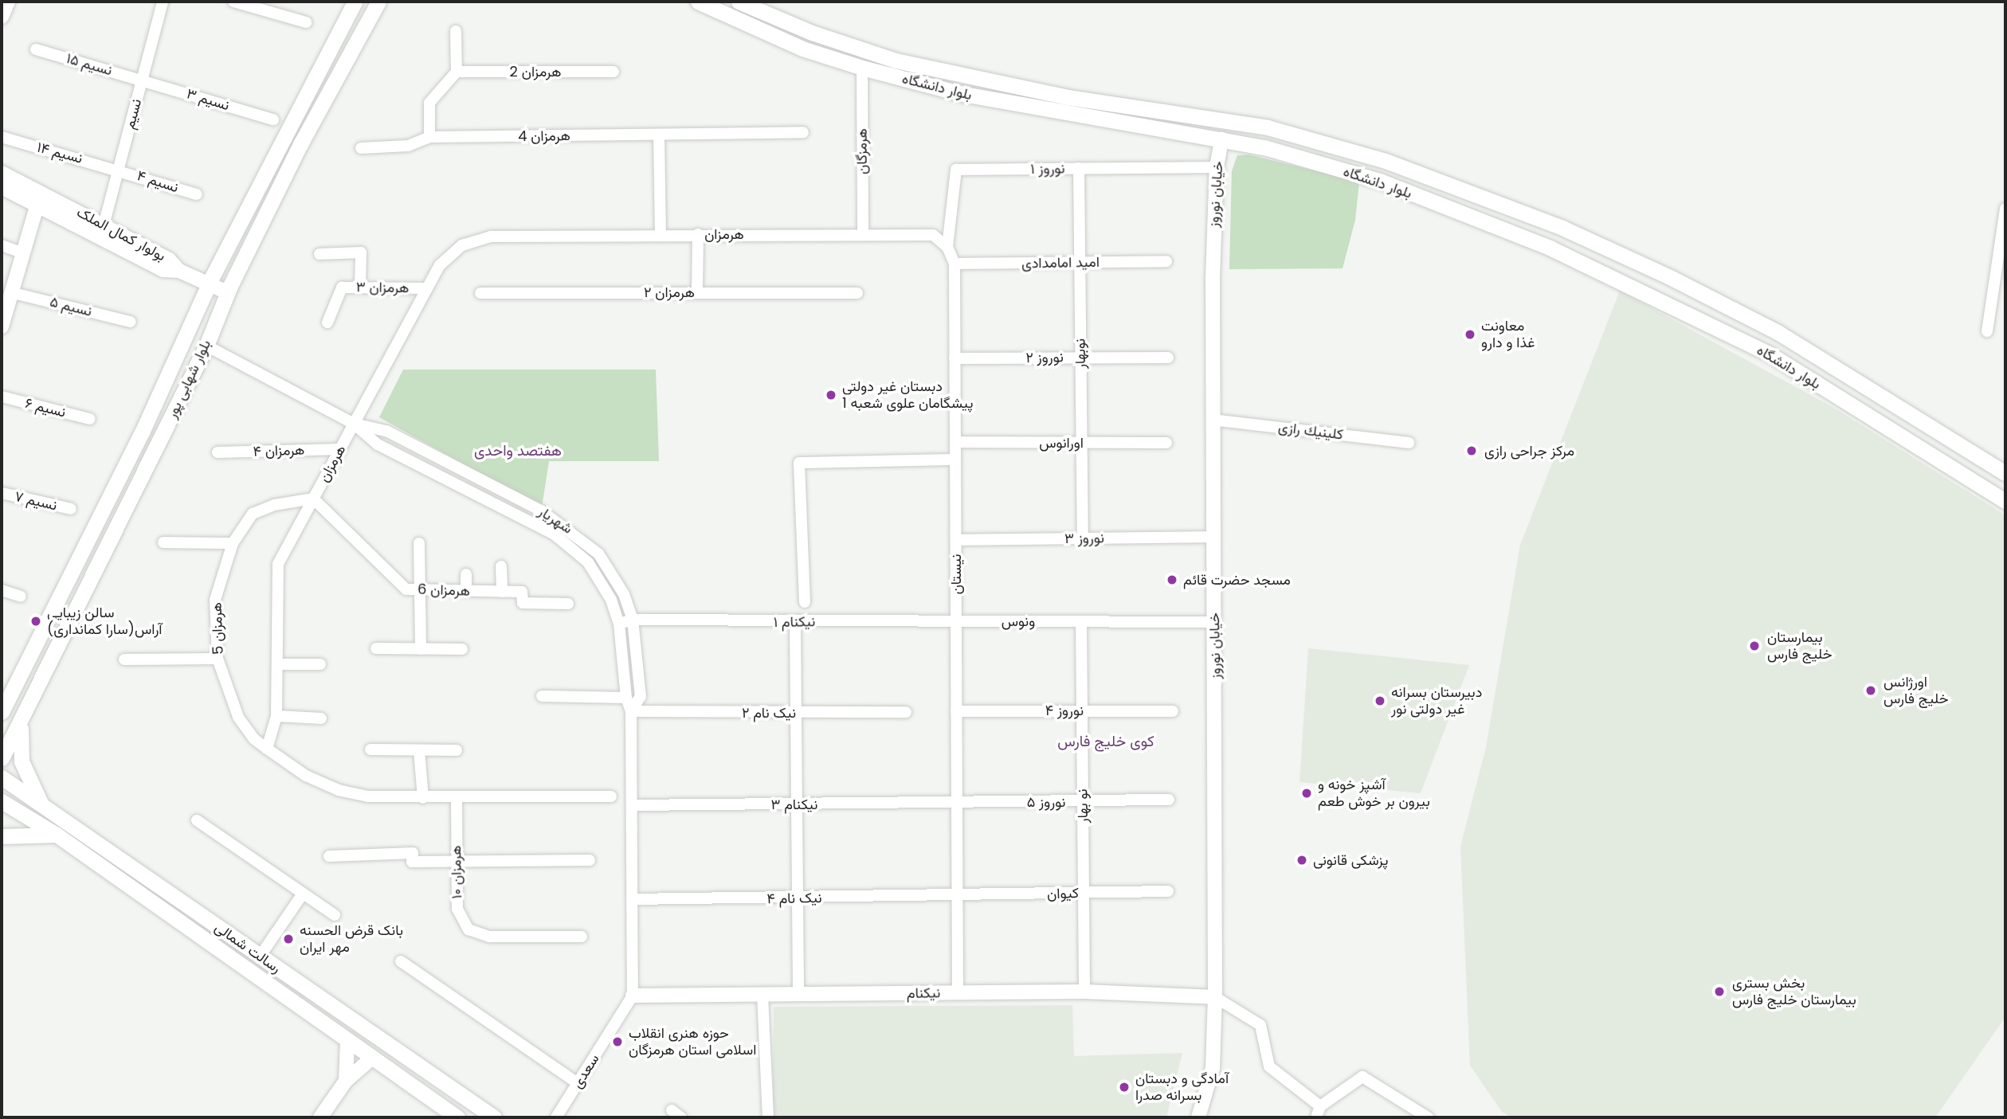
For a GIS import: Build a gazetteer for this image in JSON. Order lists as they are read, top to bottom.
{
  "streets": {
    "main road": ["بلوار دانشگاه", "بلوار شهابی پور", "رسالت شمالی"],
    "street": [
      "نسیم ۱۵",
      "هرمزان 2",
      "نسیم ۳",
      "نسیم",
      "هرمزان 4",
      "هرمزگان",
      "نسیم ۱۴",
      "نوروز ۱",
      "نسیم ۴",
      "خیابان نوروز",
      "بولوار کمال الملک",
      "هرمزان",
      "امید امامدادی",
      "هرمزان ۳",
      "هرمزان ۲",
      "نسیم ۵",
      "نوبهار",
      "نوروز ۲",
      "نسیم ۶",
      "كلينيك رازی",
      "اورانوس",
      "هرمزان ۴",
      "نسیم ۷",
      "شهریار",
      "نوروز ۳",
      "نیستان",
      "هرمزان 6",
      "ونوس",
      "نیکنام ۱",
      "هرمزان 5",
      "نوروز ۴",
      "نیک نام ۲",
      "نوروز ۵",
      "نیکنام ۳",
      "نو بهار",
      "هرمزان ۱۰",
      "کیوان",
      "نیک نام ۴",
      "نیکنام",
      "سعدی"
    ]
  },
  "crossings": [
    ["نسیم ۱۵", "نسیم ۳"],
    ["نسیم ۱۵", "نسیم"],
    ["بلوار دانشگاه", "هرمزگان"],
    ["بلوار دانشگاه", "خیابان نوروز"],
    ["نسیم ۳", "نسیم"],
    ["نسیم", "نسیم ۱۴"],
    ["نسیم", "نسیم ۴"],
    ["نسیم", "بولوار کمال الملک"],
    ["هرمزگان", "هرمزان"],
    ["نسیم ۱۴", "نسیم ۴"],
    ["نوروز ۱", "خیابان نوروز"],
    ["نوروز ۱", "نوبهار"],
    ["نوروز ۱", "نیستان"],
    ["خیابان نوروز", "كلينيك رازی"],
    ["خیابان نوروز", "نوروز ۳"],
    ["خیابان نوروز", "نیکنام"],
    ["هرمزان", "هرمزان ۳"],
    ["هرمزان", "هرمزان ۴"],
    ["هرمزان", "شهریار"],
    ["هرمزان", "هرمزان 6"],
    ["هرمزان", "هرمزان 5"],
    ["امید امامدادی", "نوبهار"],
    ["امید امامدادی", "نیستان"],
    ["نوبهار", "نوروز ۲"],
    ["نوبهار", "اورانوس"],
    ["نوبهار", "نوروز ۳"],
    ["نوروز ۲", "نیستان"],
    ["بلوار شهابی پور", "شهریار"],
    ["اورانوس", "نیستان"],
    ["شهریار", "نیکنام ۱"],
    ["شهریار", "نیک نام ۲"],
    ["شهریار", "نیکنام ۳"],
    ["شهریار", "نیک نام ۴"],
    ["شهریار", "نیکنام"],
    ["شهریار", "سعدی"],
    ["نوروز ۳", "نیستان"],
    ["نیستان", "ونوس"],
    ["نیستان", "نیکنام ۱"],
    ["نیستان", "نوروز ۴"],
    ["نیستان", "نوروز ۵"],
    ["نیستان", "نیکنام ۳"],
    ["نیستان", "کیوان"],
    ["نیستان", "نیک نام ۴"],
    ["نیستان", "نیکنام"],
    ["هرمزان 6", "هرمزان 5"],
    ["ونوس", "نیکنام ۱"],
    ["ونوس", "نو بهار"],
    ["نوروز ۴", "نو بهار"],
    ["نوروز ۵", "نیکنام ۳"],
    ["نوروز ۵", "نو بهار"],
    ["نو بهار", "کیوان"],
    ["نو بهار", "نیکنام"],
    ["کیوان", "نیک نام ۴"],
    ["نیکنام", "سعدی"]
  ],
  "districts": ["هفتصد واحدی", "کوی خلیج فارس"],
  "places": [
    "معاونت غذا و دارو",
    "دبستان غیر دولتی پیشگامان علوی شعبه 1",
    "مرکز جراحی رازی",
    "مسجد حضرت قائم",
    "سالن زیبایی آراس(سارا کمانداری)",
    "بیمارستان خلیج فارس",
    "اورژانس خلیج فارس",
    "دبیرستان بسرانه غیر دولتی نور",
    "آشپز خونه و بیرون بر خوش طعم",
    "پزشکی قانونی",
    "بانک قرض الحسنه مهر ایران",
    "بخش بستری بیمارستان خلیج فارس",
    "حوزه هنری انقلاب اسلامی استان هرمزگان",
    "آمادگی و دبستان بسرانه صدرا"
  ]
}
